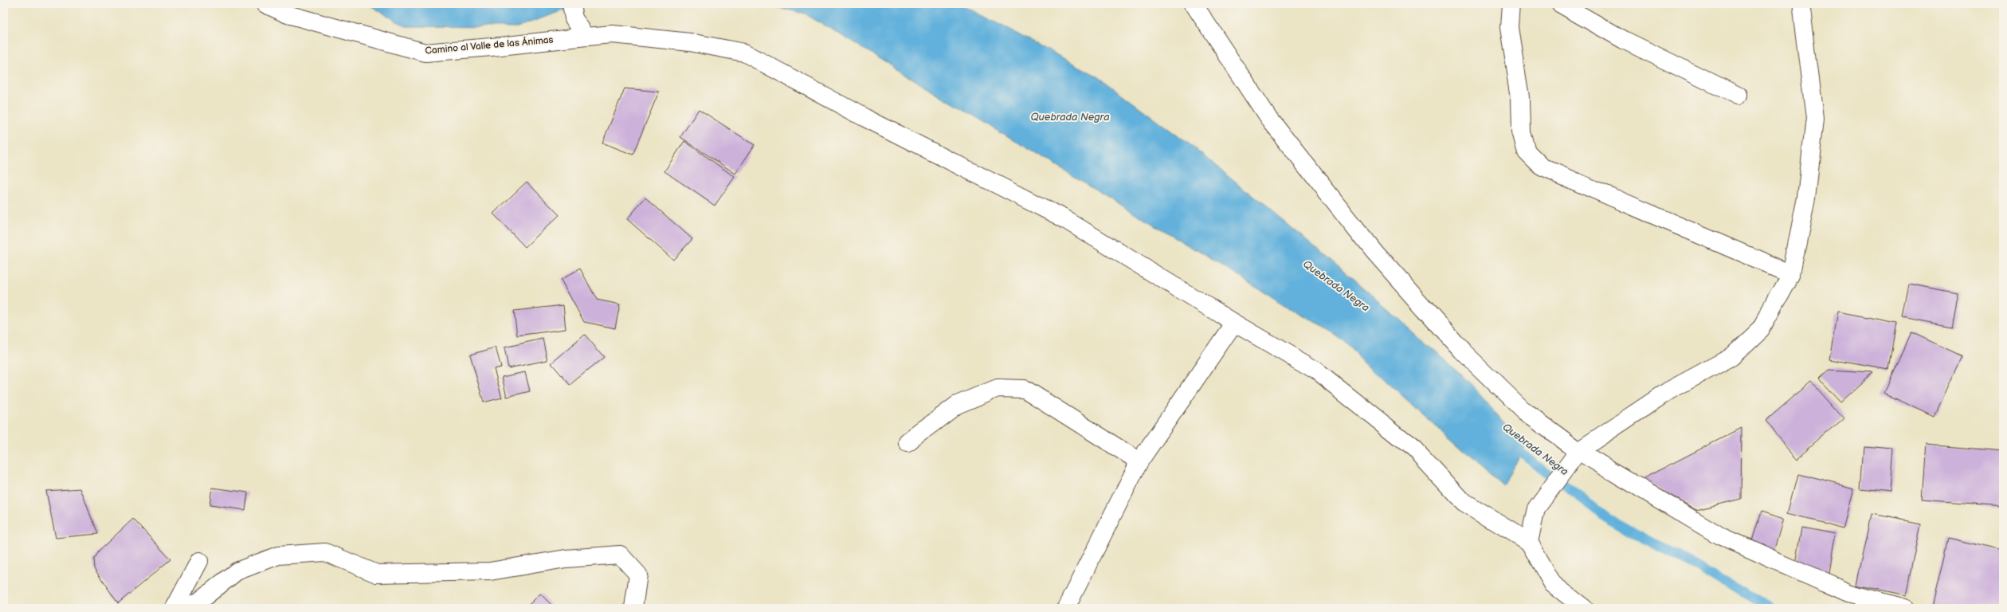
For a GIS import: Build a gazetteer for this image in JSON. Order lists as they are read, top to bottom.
{
  "streets": {
    "street": ["Camino al Valle de las Ánimas"]
  },
  "water": ["Quebrada Negra"]
}
